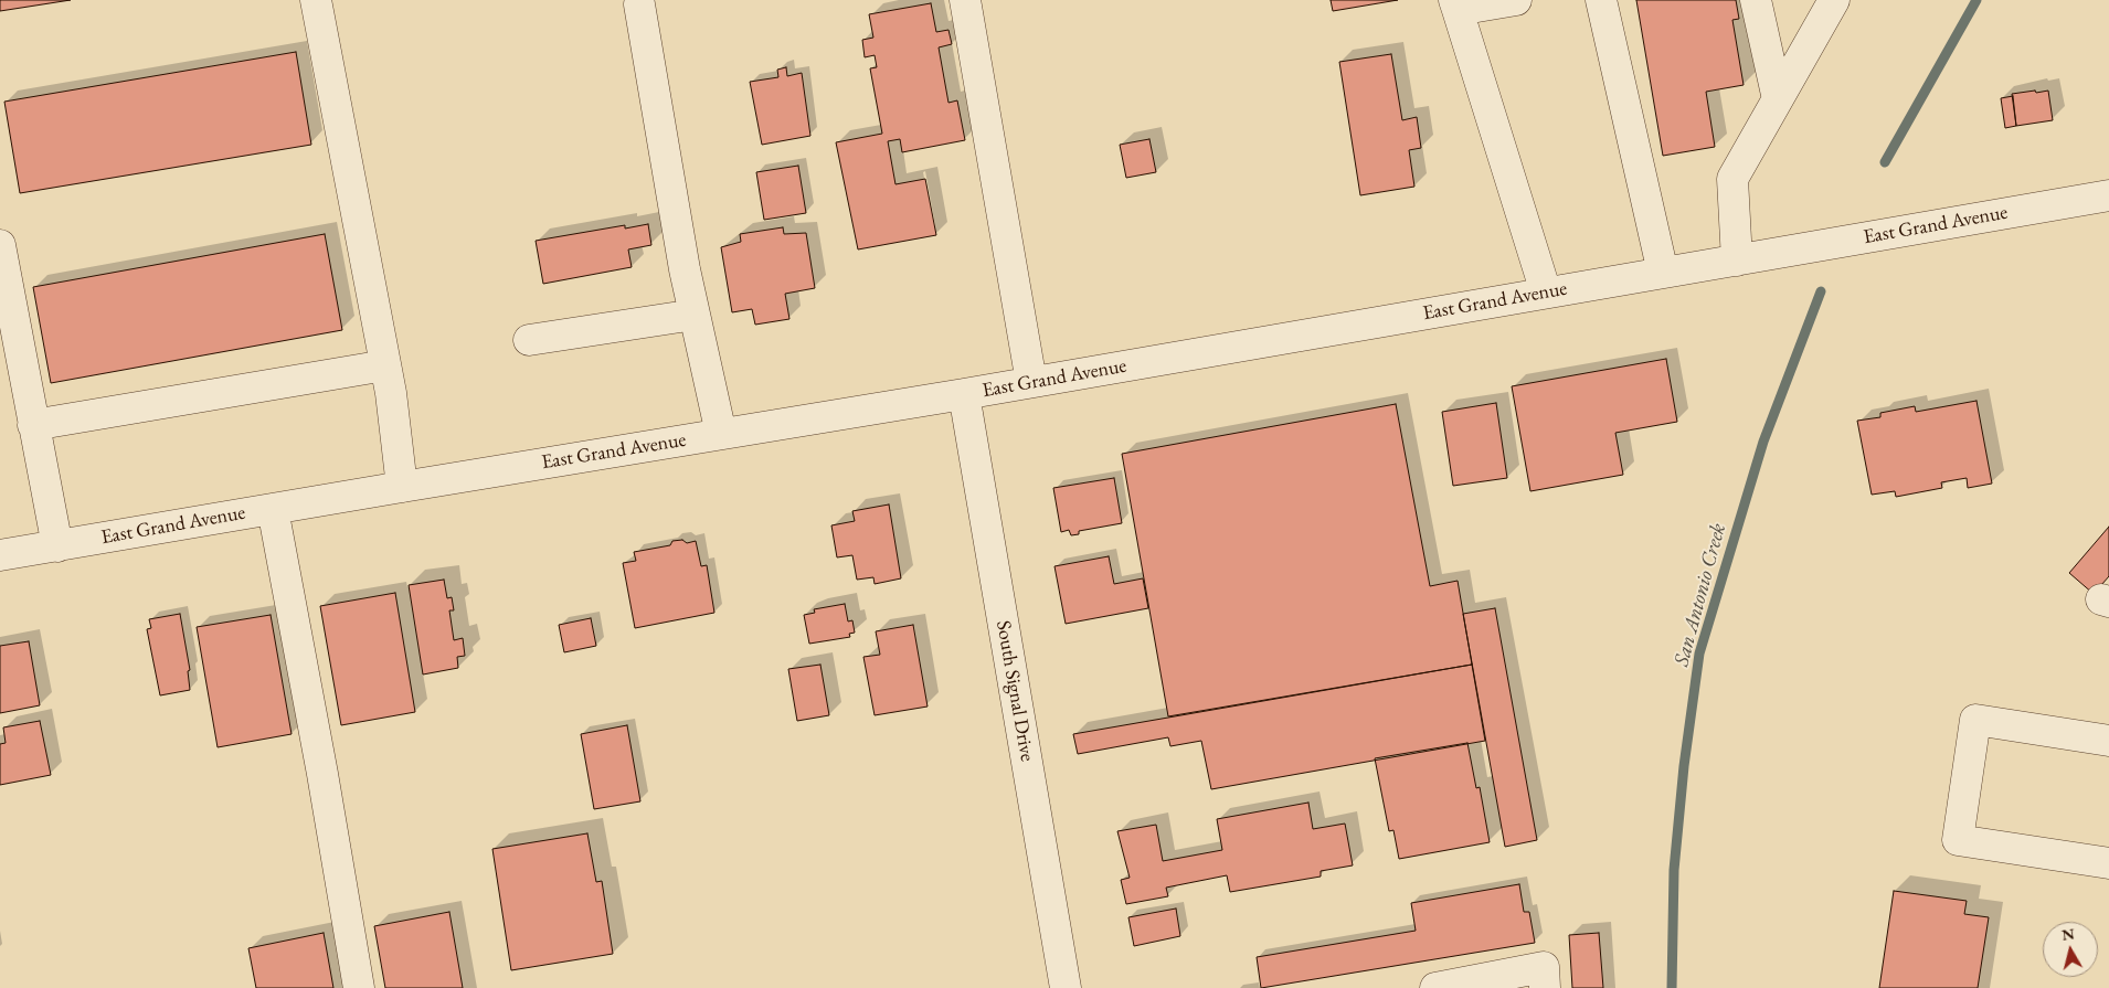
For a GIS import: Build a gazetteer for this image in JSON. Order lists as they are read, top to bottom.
{
  "streets": {
    "street": ["East Grand Avenue", "South Signal Drive"]
  },
  "crossings": [
    ["East Grand Avenue", "South Signal Drive"]
  ],
  "water": ["San Antonio Creek"],
  "north": "top"
}
